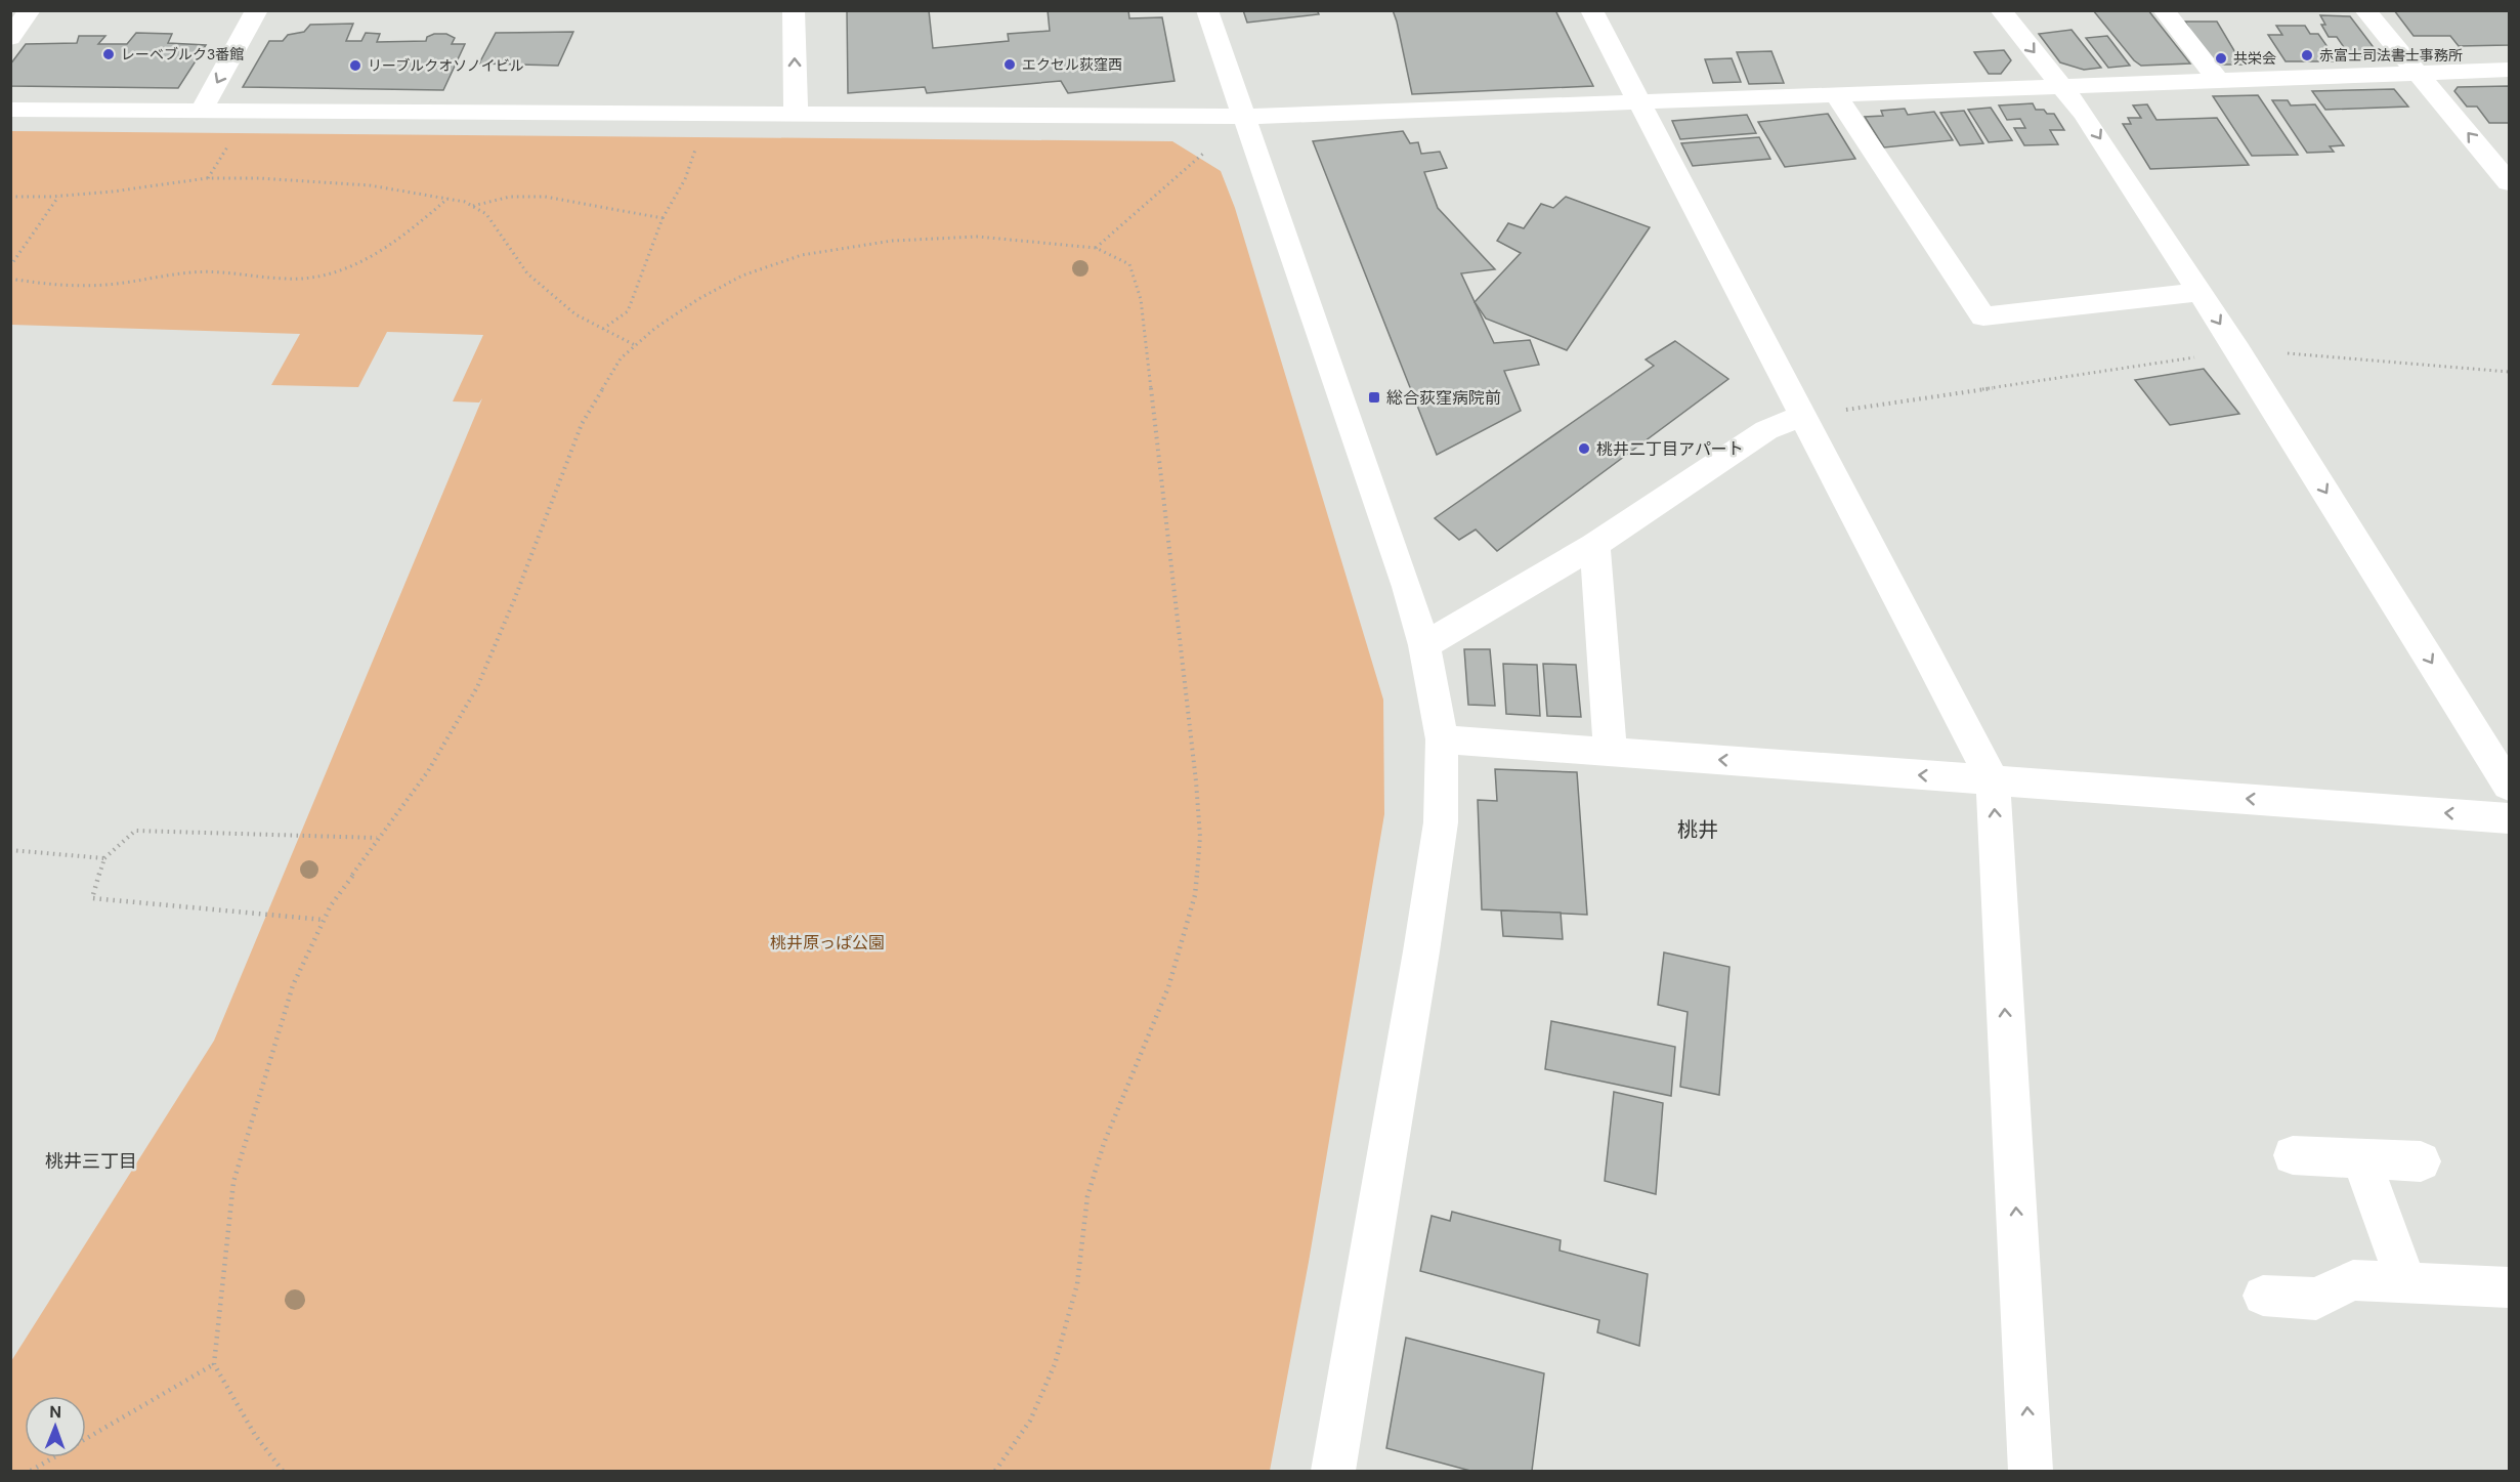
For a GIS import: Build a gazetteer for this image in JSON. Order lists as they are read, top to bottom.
{
  "districts": ["桃井", "桃井三丁目"],
  "parks": ["桃井原っぱ公園"],
  "places": {
    "other": [
      "レーベブルク3番館",
      "赤富士司法書士事務所",
      "共栄会",
      "エクセル荻窪西",
      "リーブルクオソノイビル",
      "桃井二丁目アパート"
    ],
    "transit": ["総合荻窪病院前"]
  },
  "north": "top"
}
